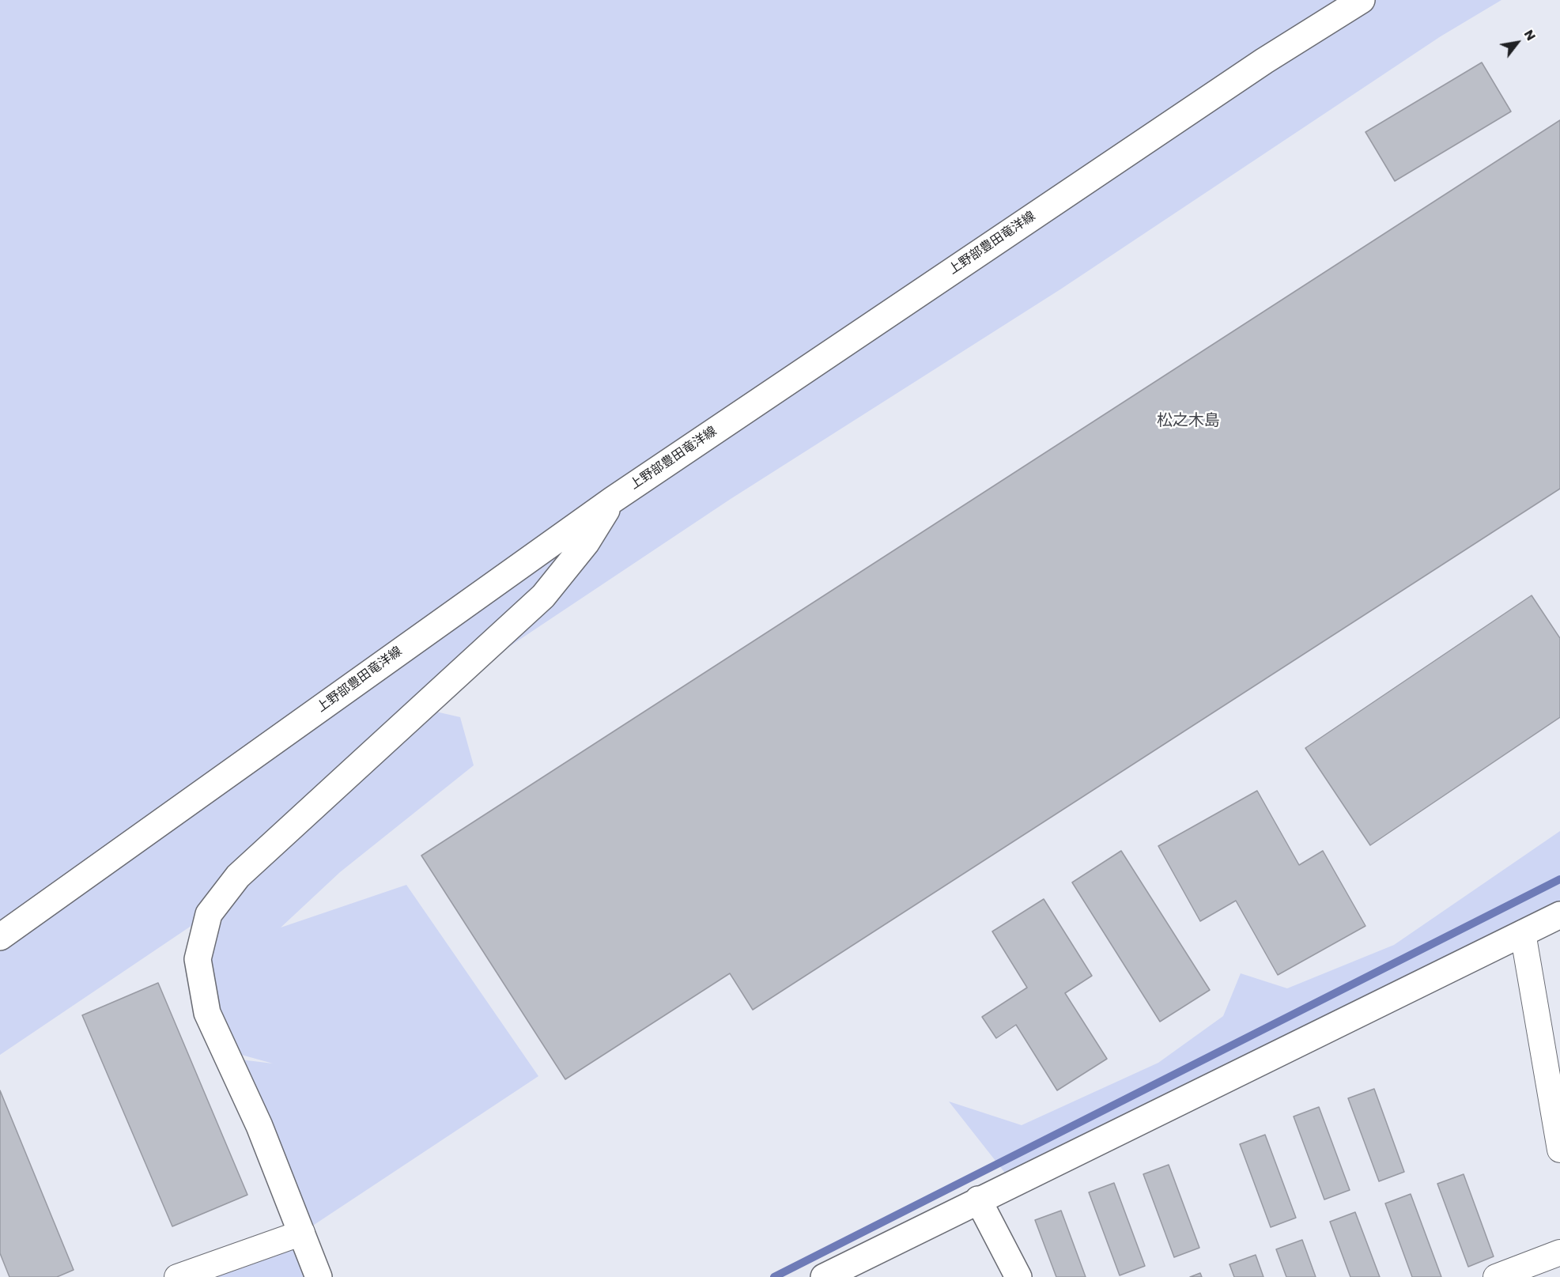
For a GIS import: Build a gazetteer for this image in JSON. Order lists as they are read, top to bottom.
{
  "streets": {
    "street": ["上野部豊田竜洋線"]
  },
  "districts": ["松之木島"],
  "north": "top right"
}
